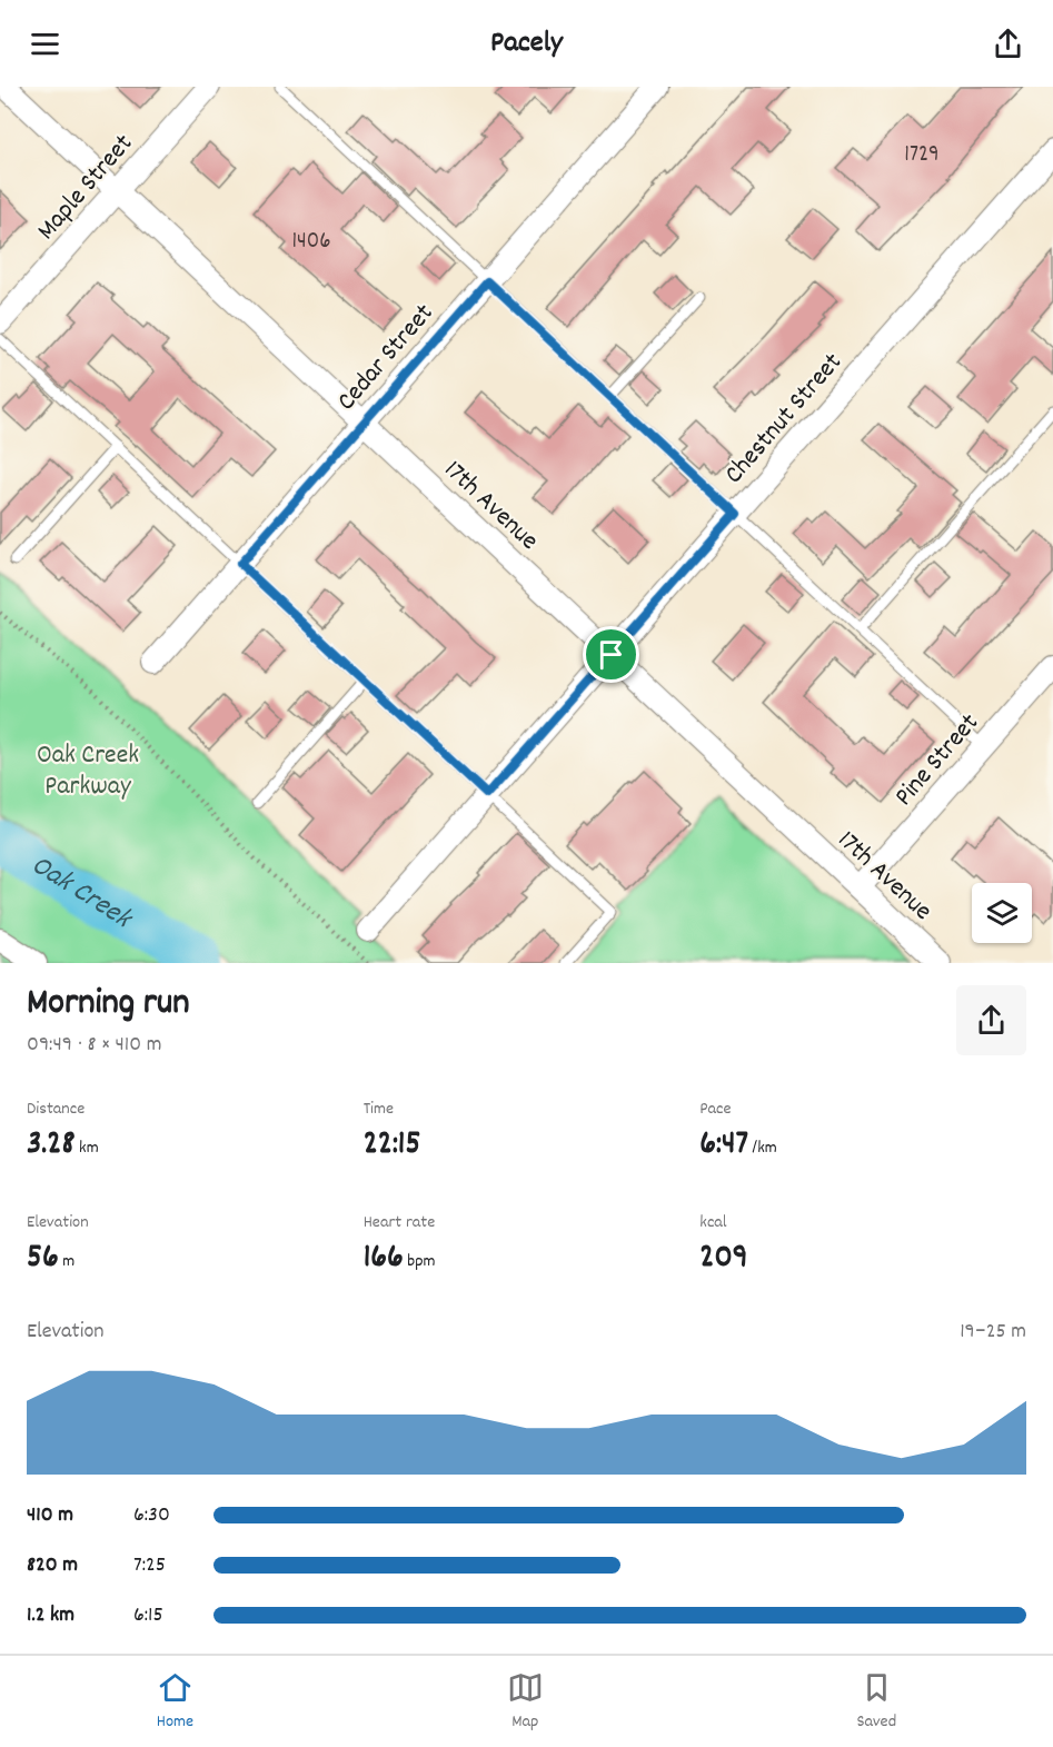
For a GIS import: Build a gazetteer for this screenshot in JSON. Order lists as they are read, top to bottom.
{
  "streets": {
    "street": [
      "Maple Street",
      "Cedar Street",
      "Chestnut Street",
      "17th Avenue",
      "Pine Street"
    ]
  },
  "crossings": [
    ["Maple Street", "17th Avenue"],
    ["Cedar Street", "17th Avenue"],
    ["Chestnut Street", "17th Avenue"],
    ["17th Avenue", "Pine Street"]
  ],
  "water": ["Oak Creek"],
  "parks": ["Oak Creek Parkway"],
  "house_numbers": ["1729", "1406"],
  "page": {
    "header": "Pacely",
    "heading": ["Morning run", "09:49 · 8 × 410 m"],
    "stats": [
      ["Distance", "3.28 km"],
      ["Time", "22:15"],
      ["Pace", "6:47 /km"],
      ["Elevation", "56 m"],
      ["Heart rate", "166 bpm"],
      ["kcal", "209"]
    ],
    "chart": ["Elevation", "19–25 m"],
    "list": [
      {
        "name": "410 m",
        "note": "6:30"
      },
      {
        "name": "820 m",
        "note": "7:25"
      },
      {
        "name": "1.2 km",
        "note": "6:15"
      }
    ],
    "tabs": ["Home", "Map", "Saved"]
  }
}
